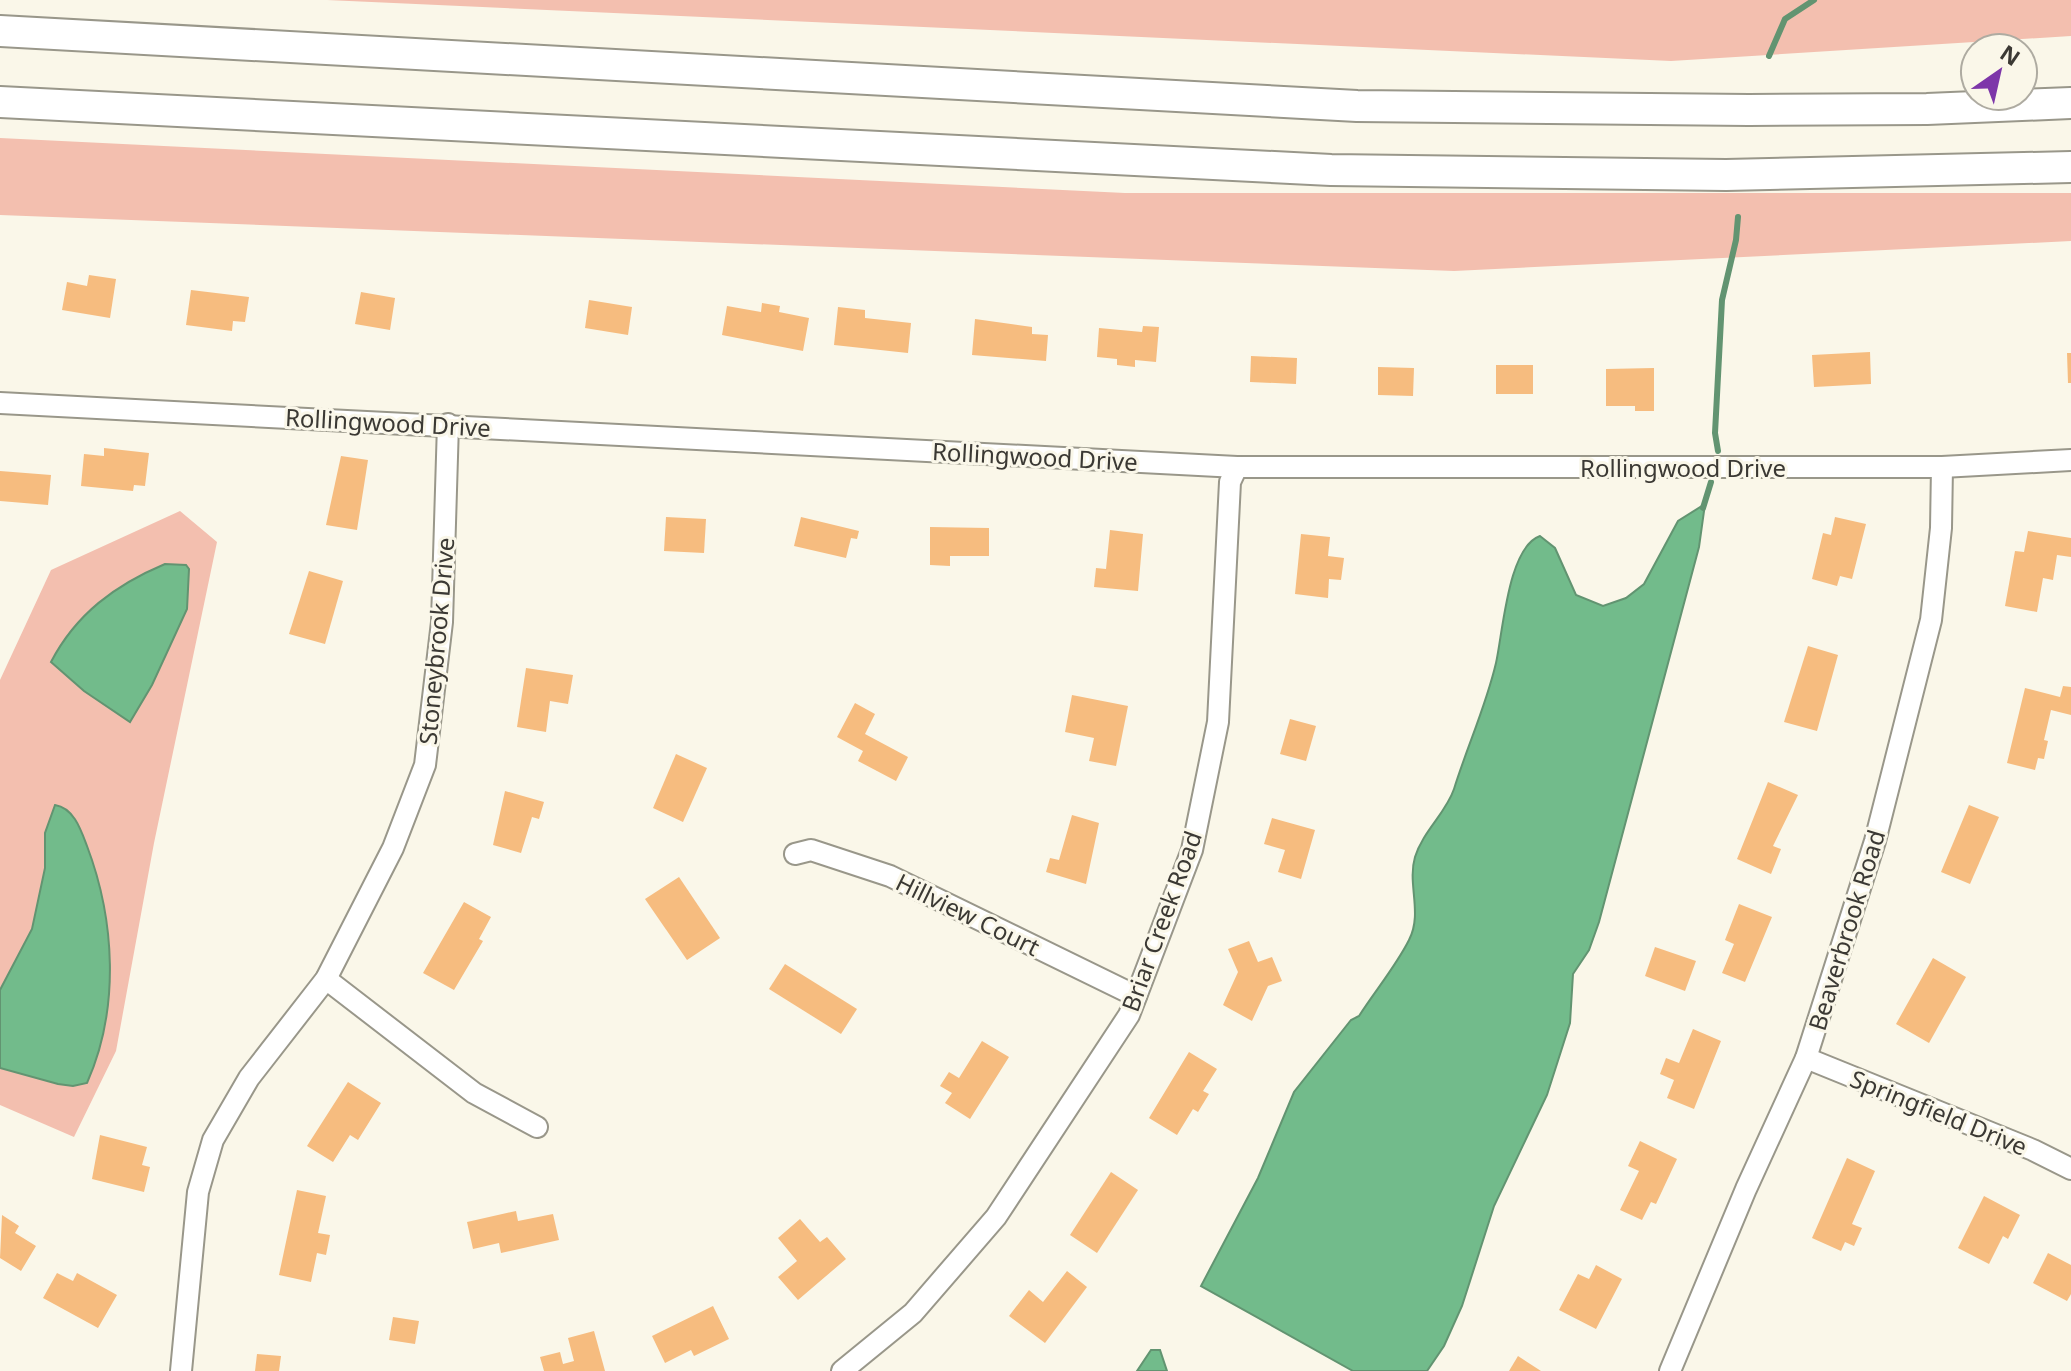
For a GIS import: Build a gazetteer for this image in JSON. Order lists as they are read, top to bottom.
{
  "streets": {
    "street": [
      "Rollingwood Drive",
      "Stoneybrook Drive",
      "Hillview Court",
      "Briar Creek Road",
      "Beaverbrook Road",
      "Springfield Drive"
    ]
  },
  "crossings": [
    ["Rollingwood Drive", "Stoneybrook Drive"],
    ["Rollingwood Drive", "Briar Creek Road"],
    ["Rollingwood Drive", "Beaverbrook Road"],
    ["Hillview Court", "Briar Creek Road"],
    ["Beaverbrook Road", "Springfield Drive"]
  ],
  "north": "top right"
}
